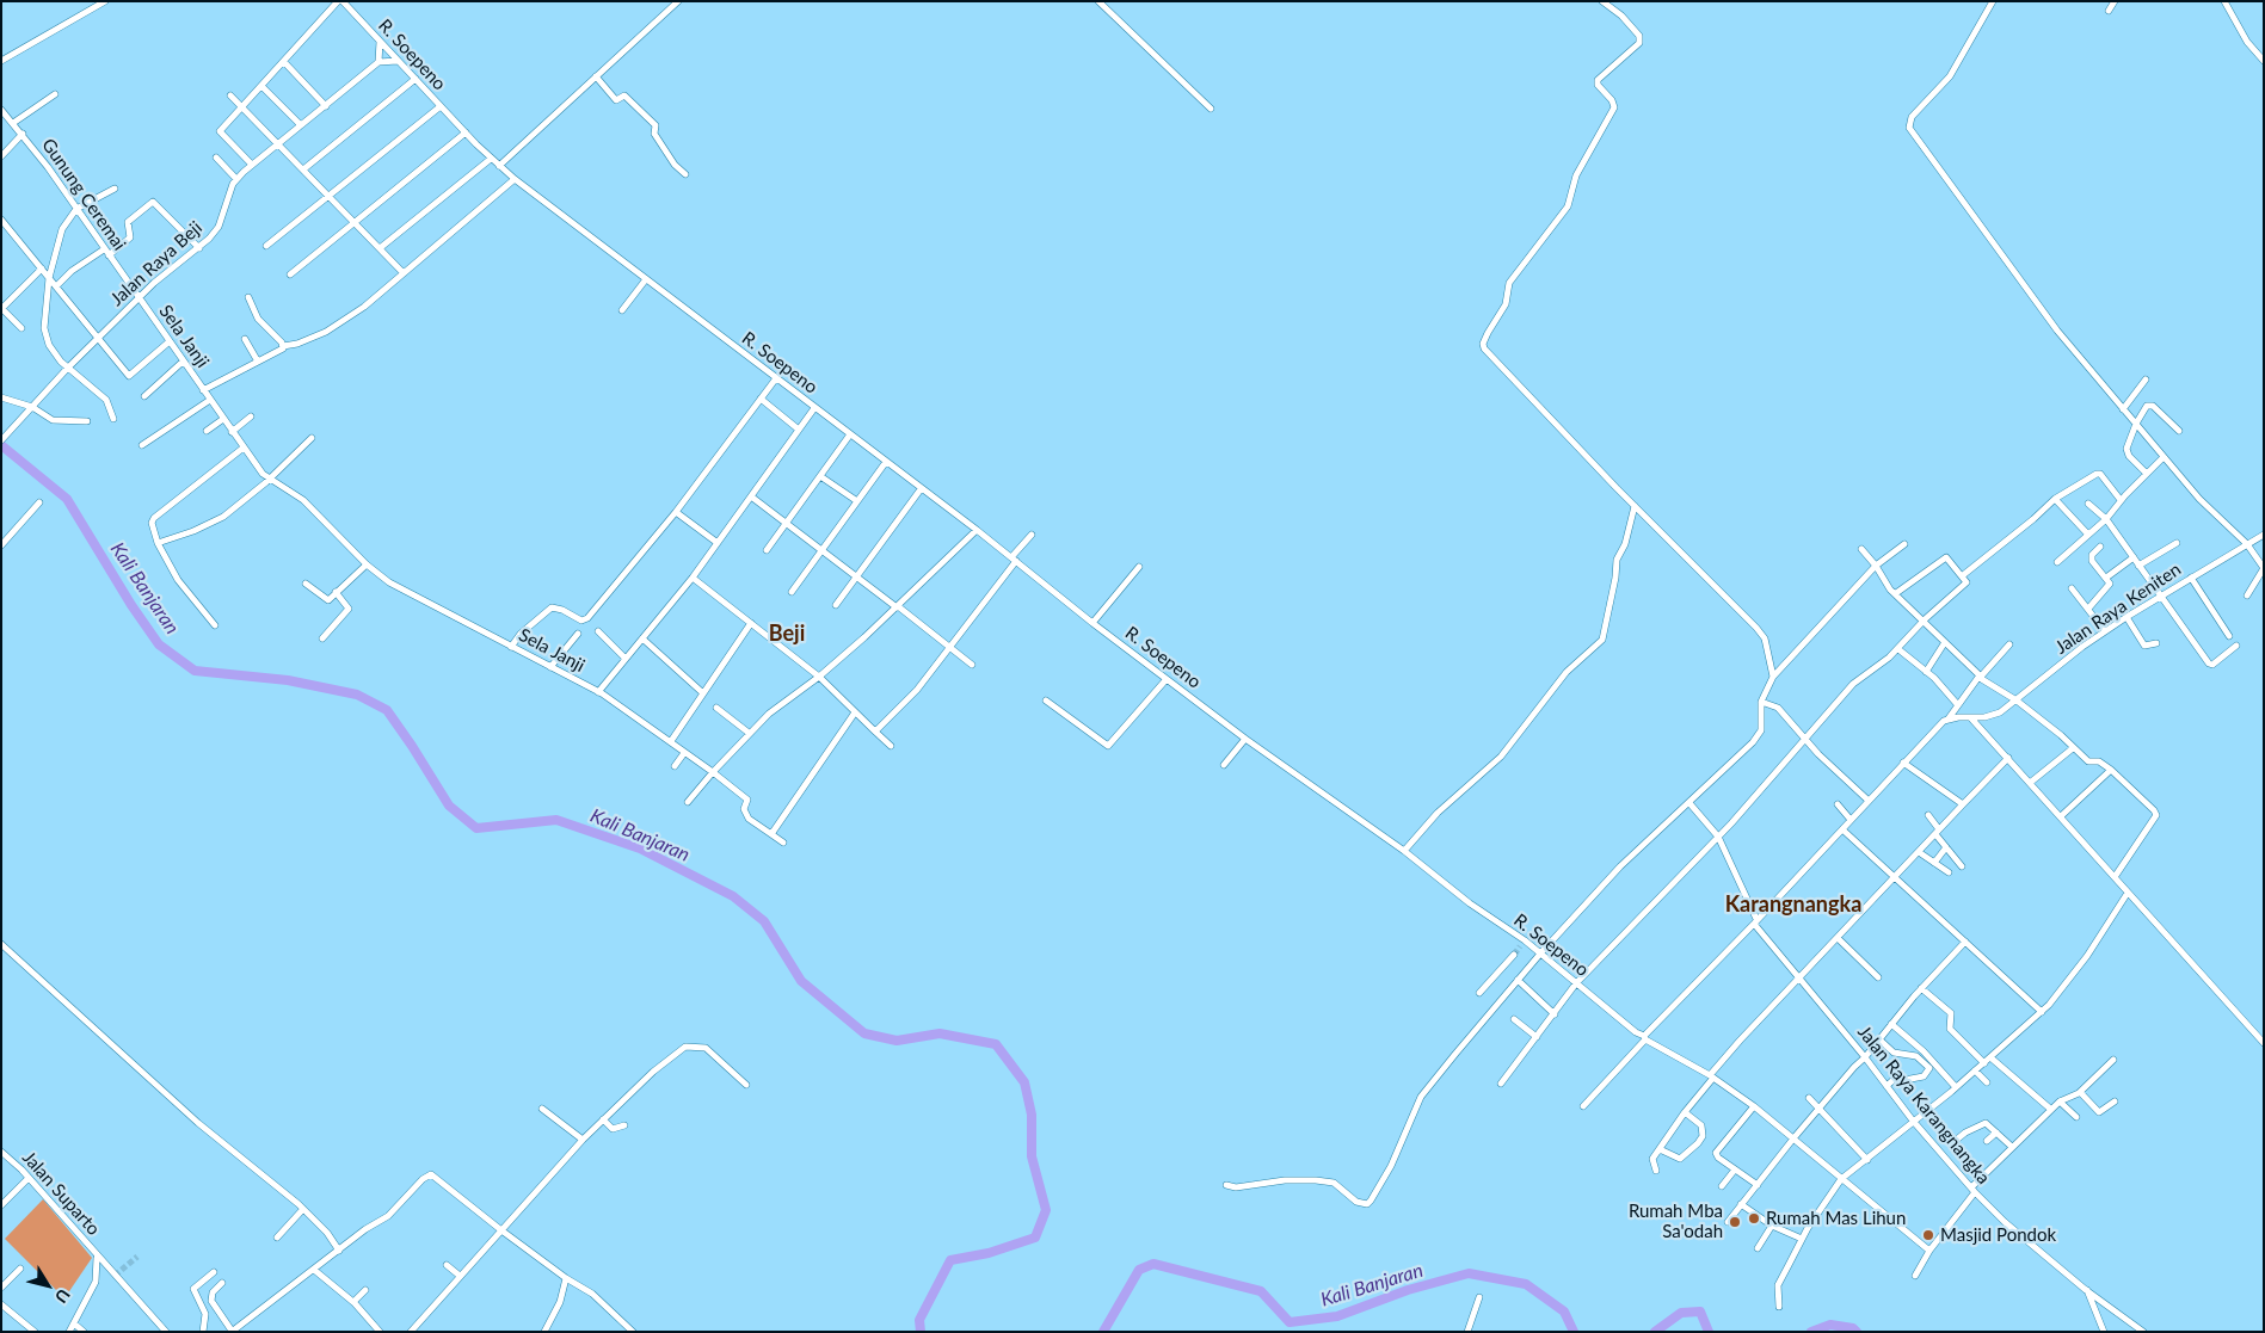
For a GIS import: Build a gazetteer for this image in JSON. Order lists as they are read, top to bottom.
{
  "streets": {
    "street": [
      "R. Soepeno",
      "Gunung Ceremai",
      "Jalan Raya Beji",
      "Sela Janji",
      "Jalan Raya Keniten",
      "Jalan Raya Karangnangka",
      "Jalan Suparto"
    ]
  },
  "crossings": [
    ["Gunung Ceremai", "Jalan Raya Beji"],
    ["Gunung Ceremai", "Sela Janji"],
    ["Jalan Raya Beji", "Sela Janji"]
  ],
  "districts": ["Beji", "Karangnangka"],
  "water": ["Kali Banjaran"],
  "places": ["Rumah Mas Lihun", "Rumah Mba Sa'odah", "Masjid Pondok"],
  "north": "bottom right"
}
